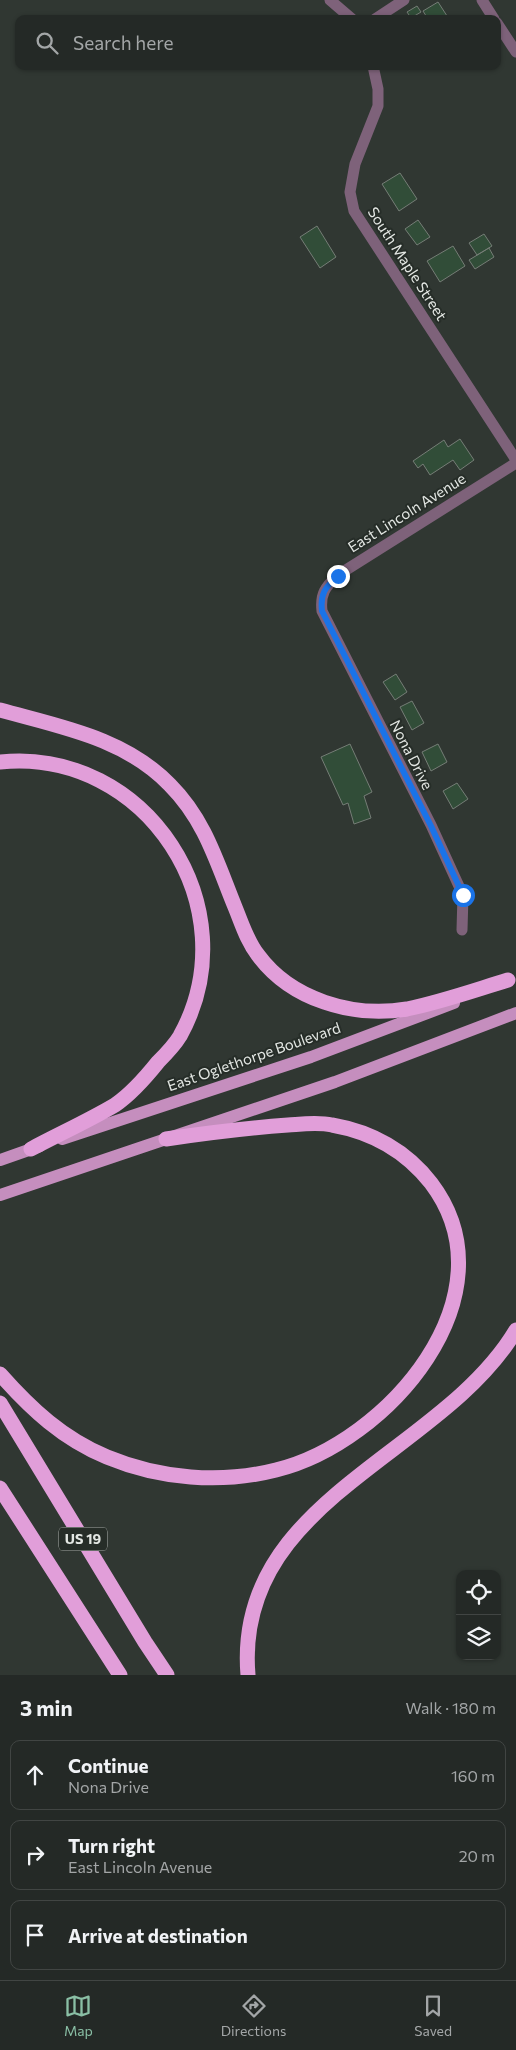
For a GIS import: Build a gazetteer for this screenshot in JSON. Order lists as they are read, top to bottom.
{
  "streets": {
    "highway": ["US 19"],
    "main road": ["East Oglethorpe Boulevard"],
    "street": ["South Maple Street", "East Lincoln Avenue", "Nona Drive"]
  },
  "crossings": [
    ["South Maple Street", "East Lincoln Avenue"],
    ["East Lincoln Avenue", "Nona Drive"]
  ],
  "page": {
    "search": "Search here",
    "heading": ["3 min", "Walk · 180 m"],
    "list": [
      ["Continue", "Nona Drive", "160 m"],
      ["Turn right", "East Lincoln Avenue", "20 m"],
      "Arrive at destination"
    ],
    "nav": ["Map", "Directions", "Saved"]
  }
}
